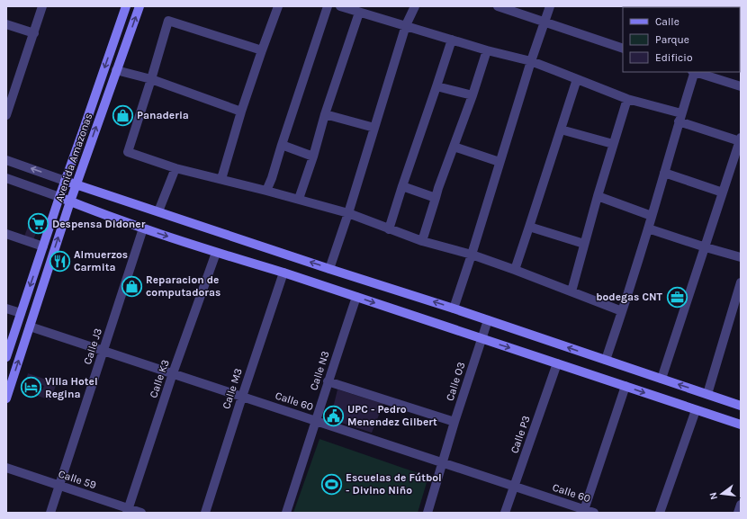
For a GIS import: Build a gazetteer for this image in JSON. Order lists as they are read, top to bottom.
{
  "streets": {
    "street": [
      "Avenida Amazonas",
      "Calle J3",
      "Calle N3",
      "Calle K3",
      "Calle O3",
      "Calle M3",
      "Calle 60",
      "Calle P3",
      "Calle 59"
    ]
  },
  "crossings": [
    ["Avenida Amazonas", "Calle 60"],
    ["Calle J3", "Calle 60"],
    ["Calle J3", "Calle 59"],
    ["Calle N3", "Calle 60"],
    ["Calle K3", "Calle 60"],
    ["Calle K3", "Calle 59"],
    ["Calle O3", "Calle 60"],
    ["Calle M3", "Calle 60"],
    ["Calle 60", "Calle P3"]
  ],
  "places": {
    "shop": ["Panaderia", "Reparacion de computadoras"],
    "supermarket": ["Despensa Didoner"],
    "restaurant": ["Almuerzos Carmita"],
    "office": ["bodegas CNT"],
    "hotel": ["Villa Hotel Regina"],
    "public building": ["UPC - Pedro Menendez Gilbert"],
    "sports": ["Escuelas de Fútbol - Divino Niño"]
  },
  "legend": ["Calle", "Parque", "Edificio"],
  "north": "left"
}
